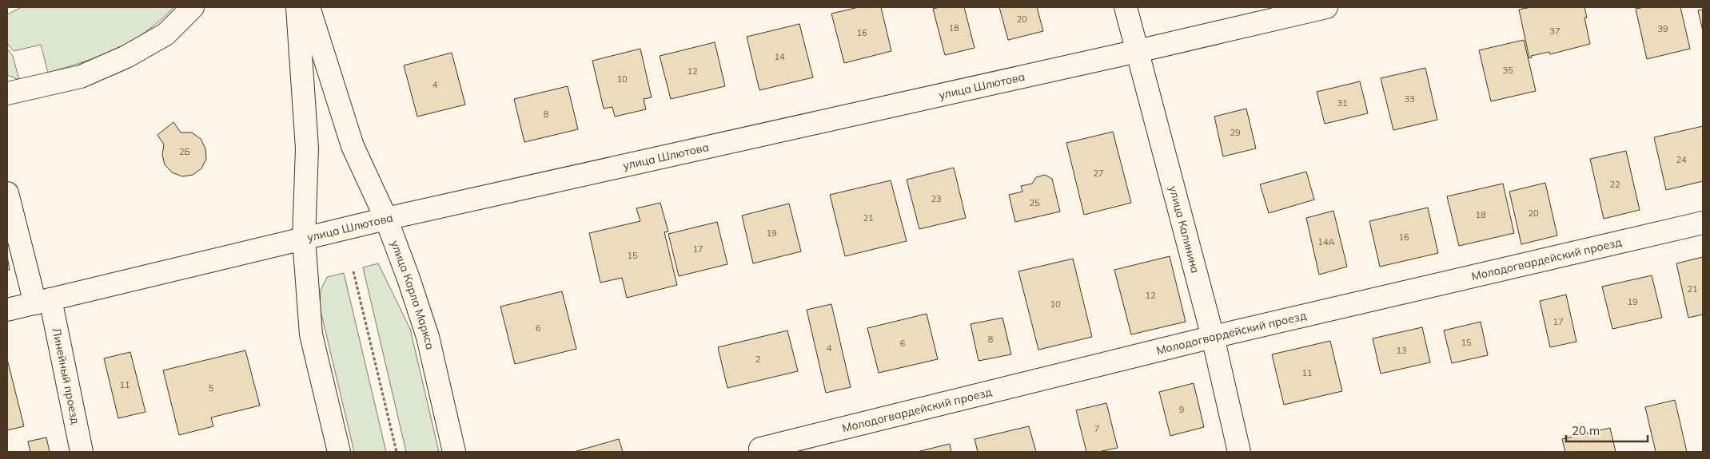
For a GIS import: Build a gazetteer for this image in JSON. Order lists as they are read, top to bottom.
{
  "streets": {
    "main road": [
      "улица Шлютова",
      "улица Калинина",
      "Молодогвардейский проезд",
      "улица Карла Маркса",
      "Линейный проезд"
    ]
  },
  "crossings": [
    ["улица Шлютова", "улица Калинина"],
    ["улица Шлютова", "улица Карла Маркса"],
    ["улица Шлютова", "Линейный проезд"],
    ["улица Калинина", "Молодогвардейский проезд"]
  ],
  "house_numbers": [
    "20",
    "18",
    "39",
    "37",
    "16",
    "14",
    "35",
    "12",
    "10",
    "4",
    "33",
    "31",
    "8",
    "29",
    "2Б",
    "24",
    "27",
    "22",
    "23",
    "25",
    "20",
    "18",
    "21",
    "19",
    "16",
    "14А",
    "17",
    "15",
    "21",
    "12",
    "19",
    "10",
    "17",
    "6",
    "8",
    "15",
    "6",
    "4",
    "13",
    "2",
    "11",
    "11",
    "5",
    "9",
    "7"
  ],
  "scale_bar": "20 m"
}
